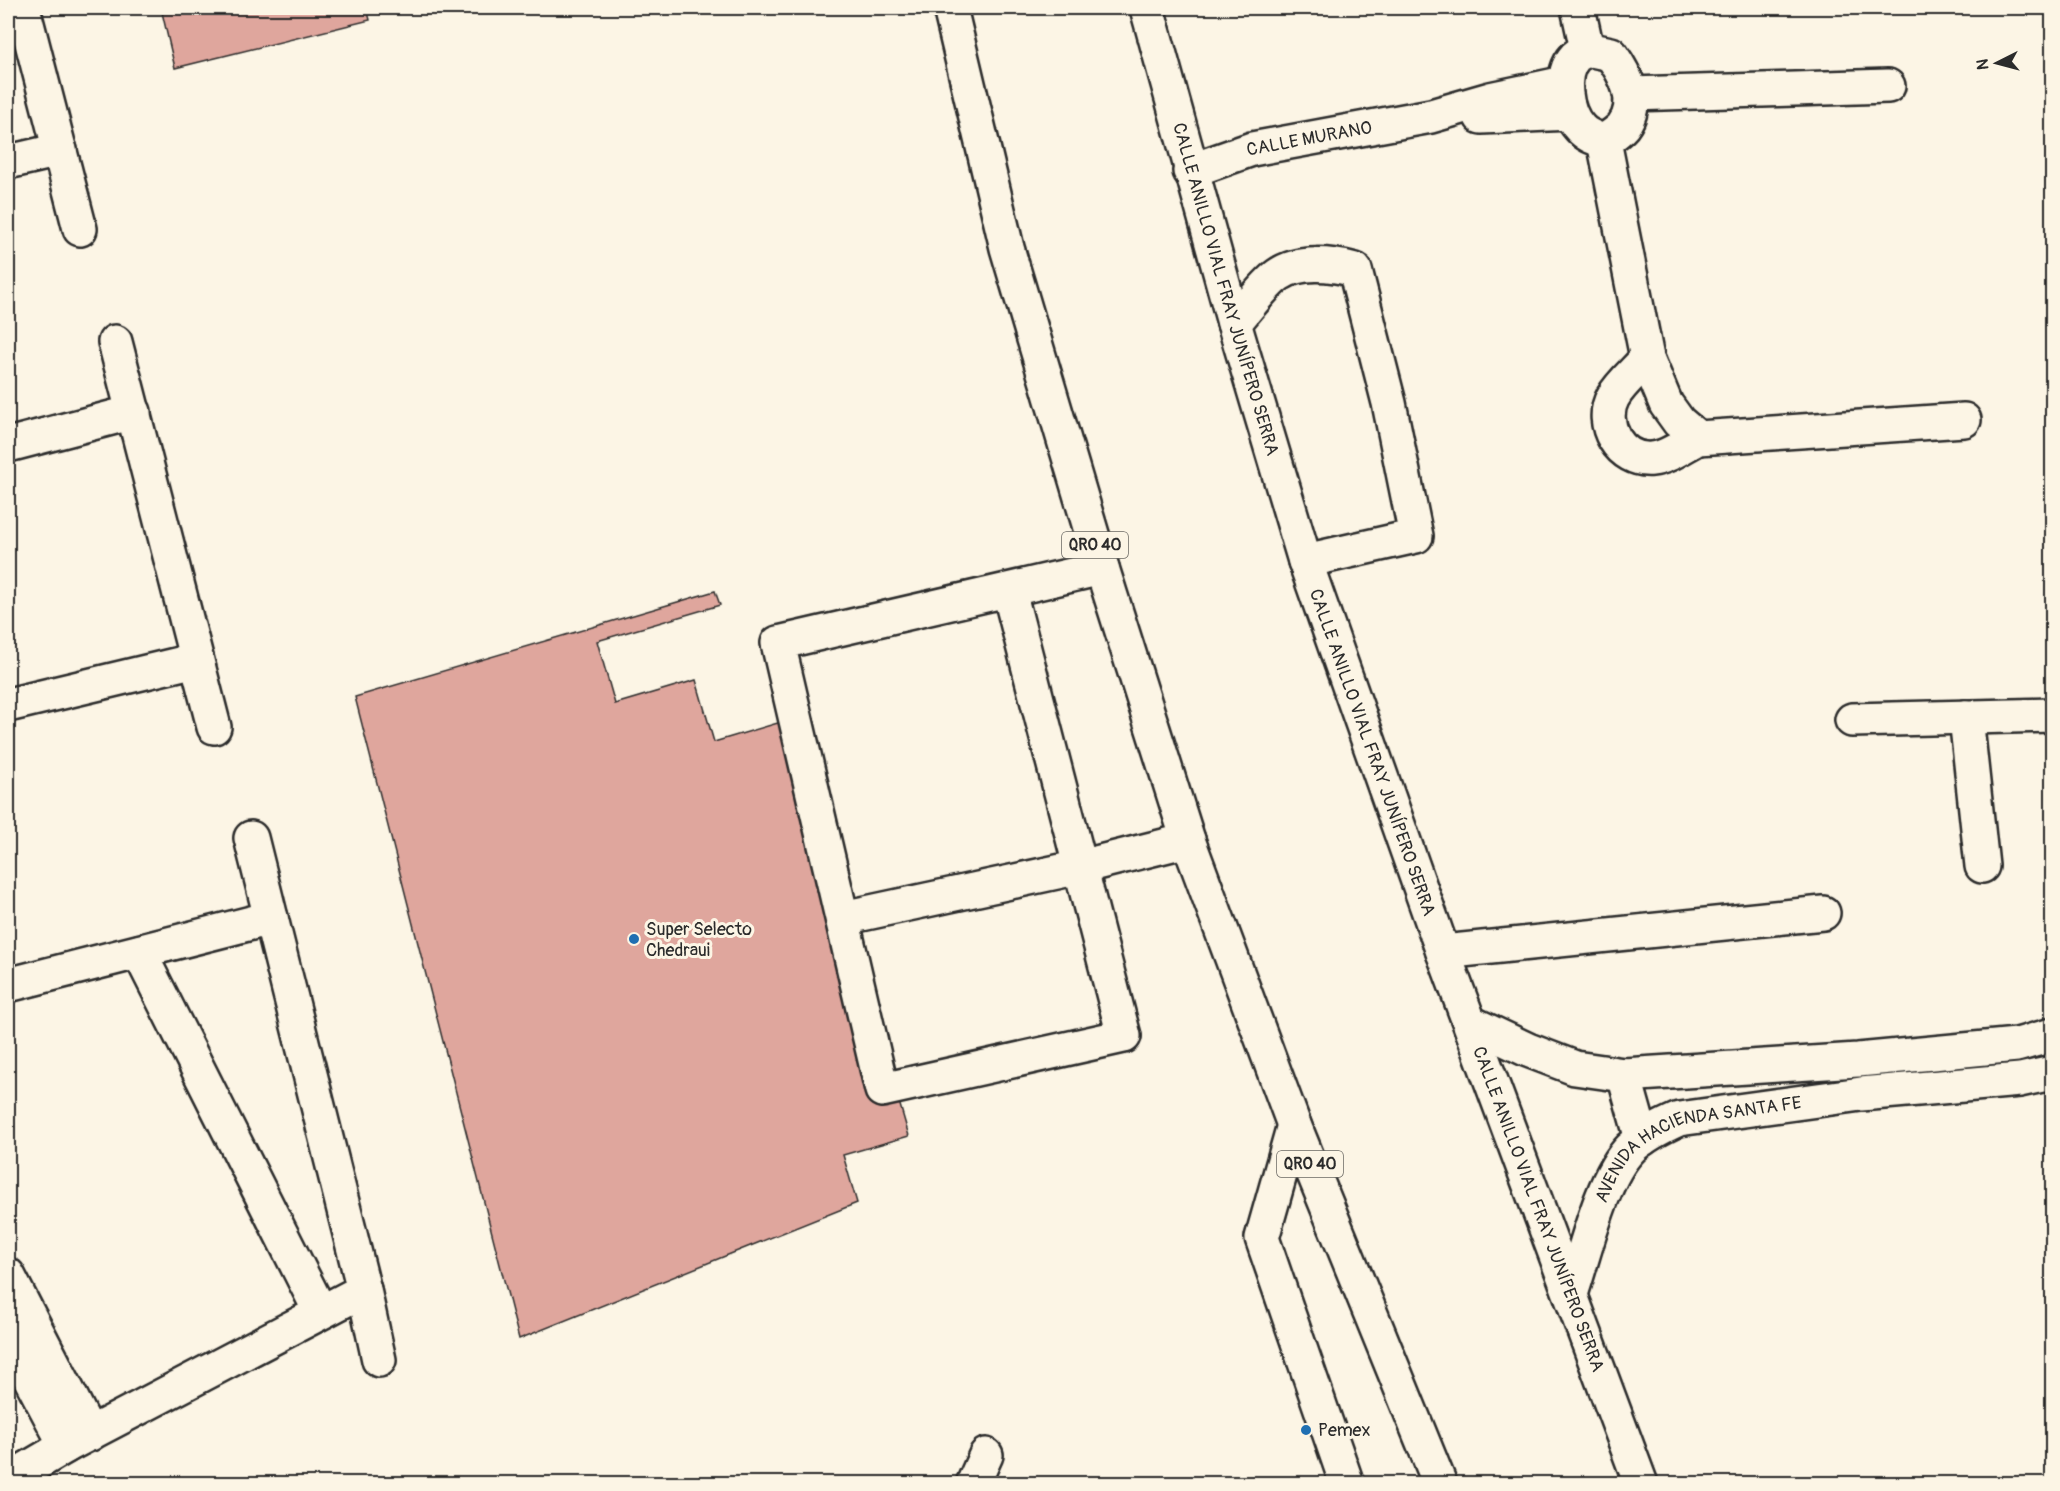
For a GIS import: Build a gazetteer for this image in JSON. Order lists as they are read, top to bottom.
{
  "streets": {
    "main road": [
      "CALLE MURANO",
      "CALLE ANILLO VIAL FRAY JUNÍPERO SERRA",
      "QRO 40",
      "AVENIDA HACIENDA SANTA FE"
    ]
  },
  "crossings": [
    ["CALLE MURANO", "CALLE ANILLO VIAL FRAY JUNÍPERO SERRA"],
    ["CALLE ANILLO VIAL FRAY JUNÍPERO SERRA", "AVENIDA HACIENDA SANTA FE"]
  ],
  "places": ["Super Selecto Chedraui", "Pemex"],
  "north": "left"
}
